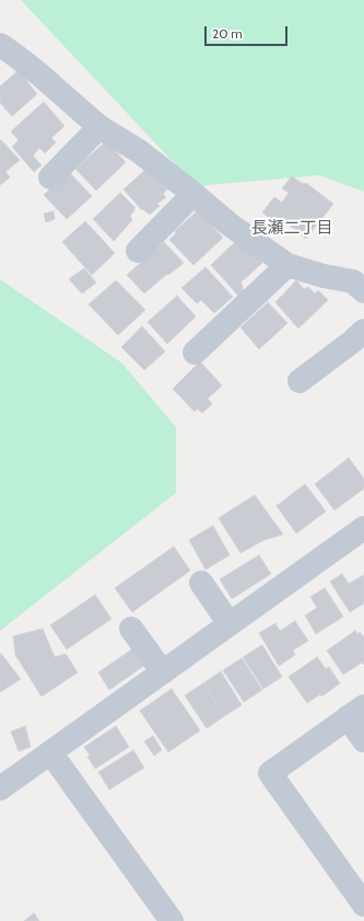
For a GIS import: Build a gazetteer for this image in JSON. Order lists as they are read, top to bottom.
{
  "districts": ["長瀬二丁目"],
  "scale_bar": "20 m"
}
